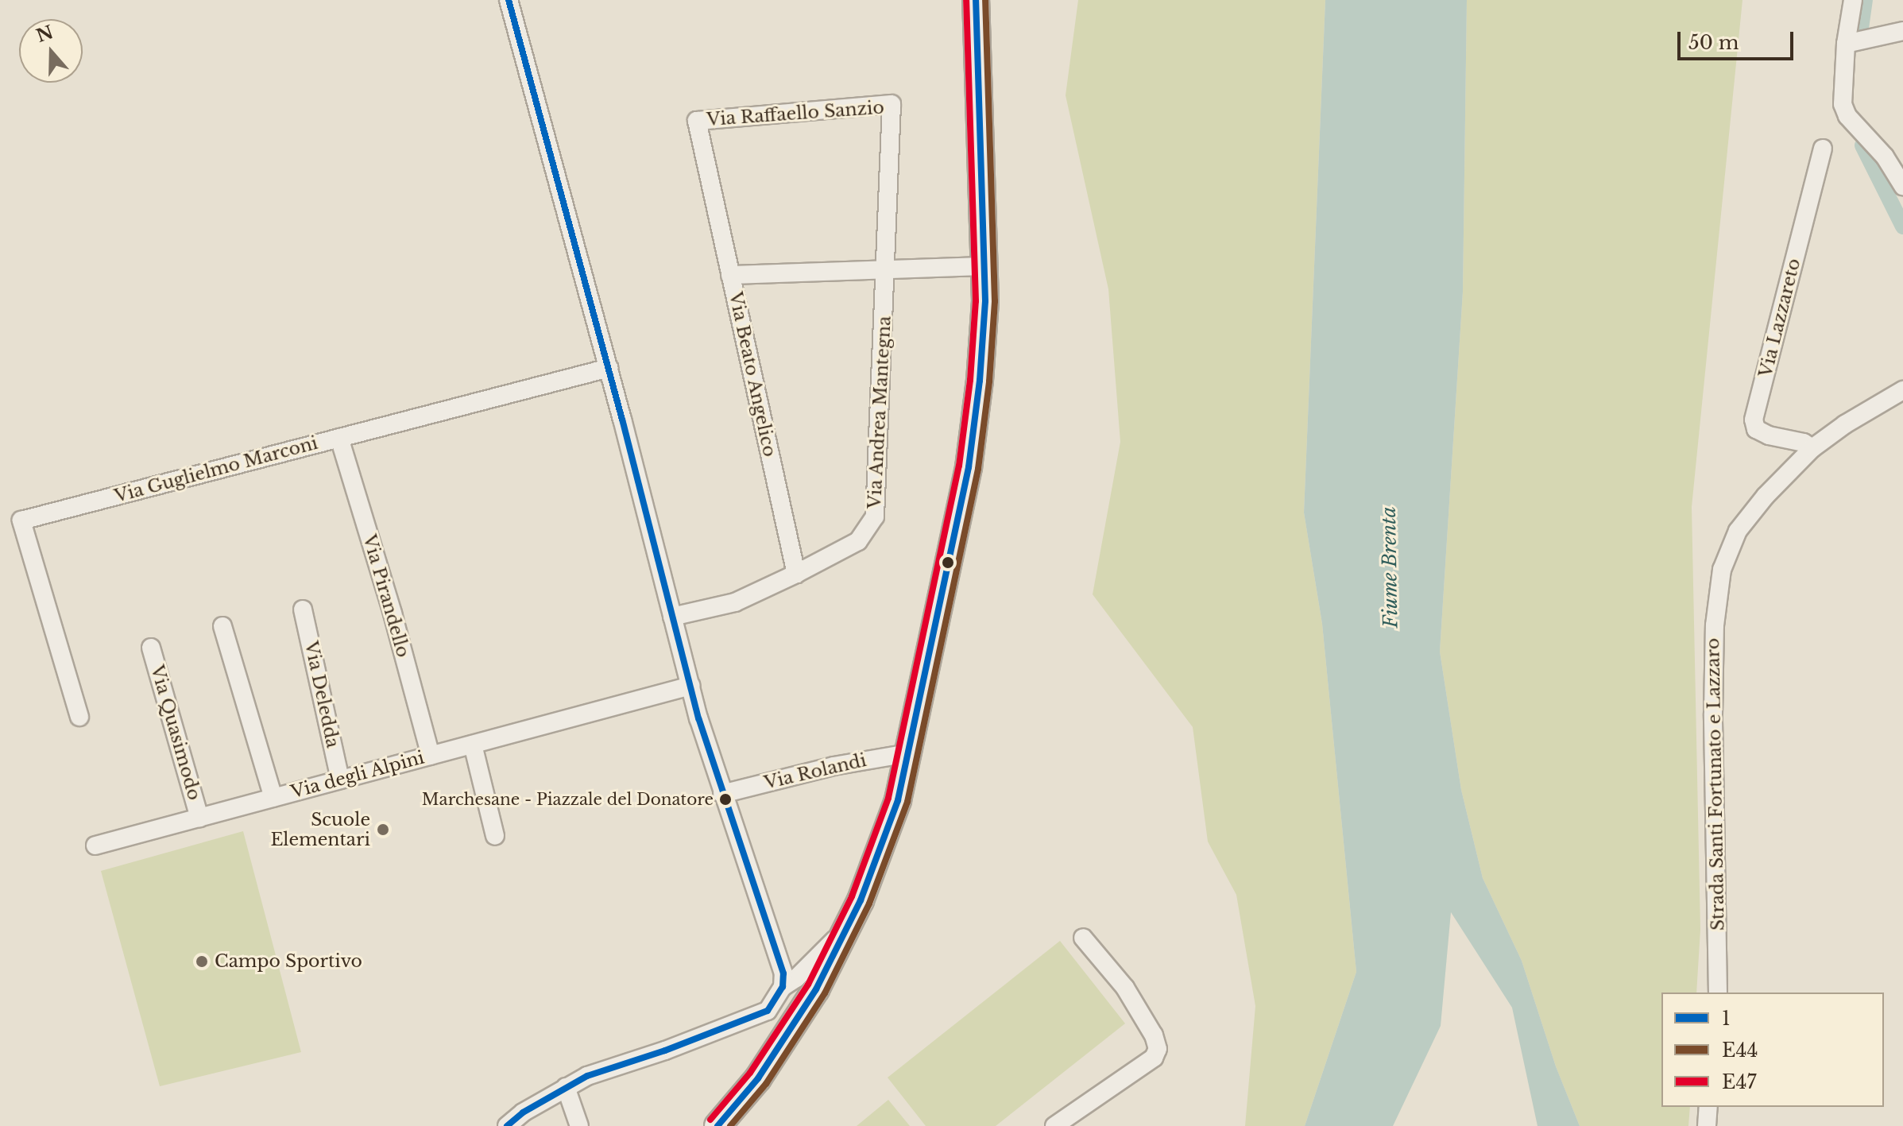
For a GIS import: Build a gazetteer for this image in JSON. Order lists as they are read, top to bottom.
{
  "streets": {
    "street": [
      "Via Raffaello Sanzio",
      "Via Lazzareto",
      "Via Beato Angelico",
      "Via Andrea Mantegna",
      "Via Guglielmo Marconi",
      "Via Pirandello",
      "Via Deledda",
      "Via Quasimodo",
      "Via Rolandi",
      "Via degli Alpini",
      "Strada Santi Fortunato e Lazzaro"
    ]
  },
  "crossings": [
    ["Via Raffaello Sanzio", "Via Beato Angelico"],
    ["Via Raffaello Sanzio", "Via Andrea Mantegna"],
    ["Via Lazzareto", "Strada Santi Fortunato e Lazzaro"],
    ["Via Beato Angelico", "Via Andrea Mantegna"],
    ["Via Guglielmo Marconi", "Via Pirandello"],
    ["Via Pirandello", "Via degli Alpini"],
    ["Via Deledda", "Via degli Alpini"],
    ["Via Quasimodo", "Via degli Alpini"]
  ],
  "water": ["Fiume Brenta"],
  "places": ["Marchesane - Piazzale del Donatore", "Scuole Elementari", "Campo Sportivo"],
  "lines": ["transit line 1", "transit line E44", "transit line E47"],
  "legend": ["1", "E44", "E47"],
  "scale_bar": "50 m",
  "north": "top"
}
